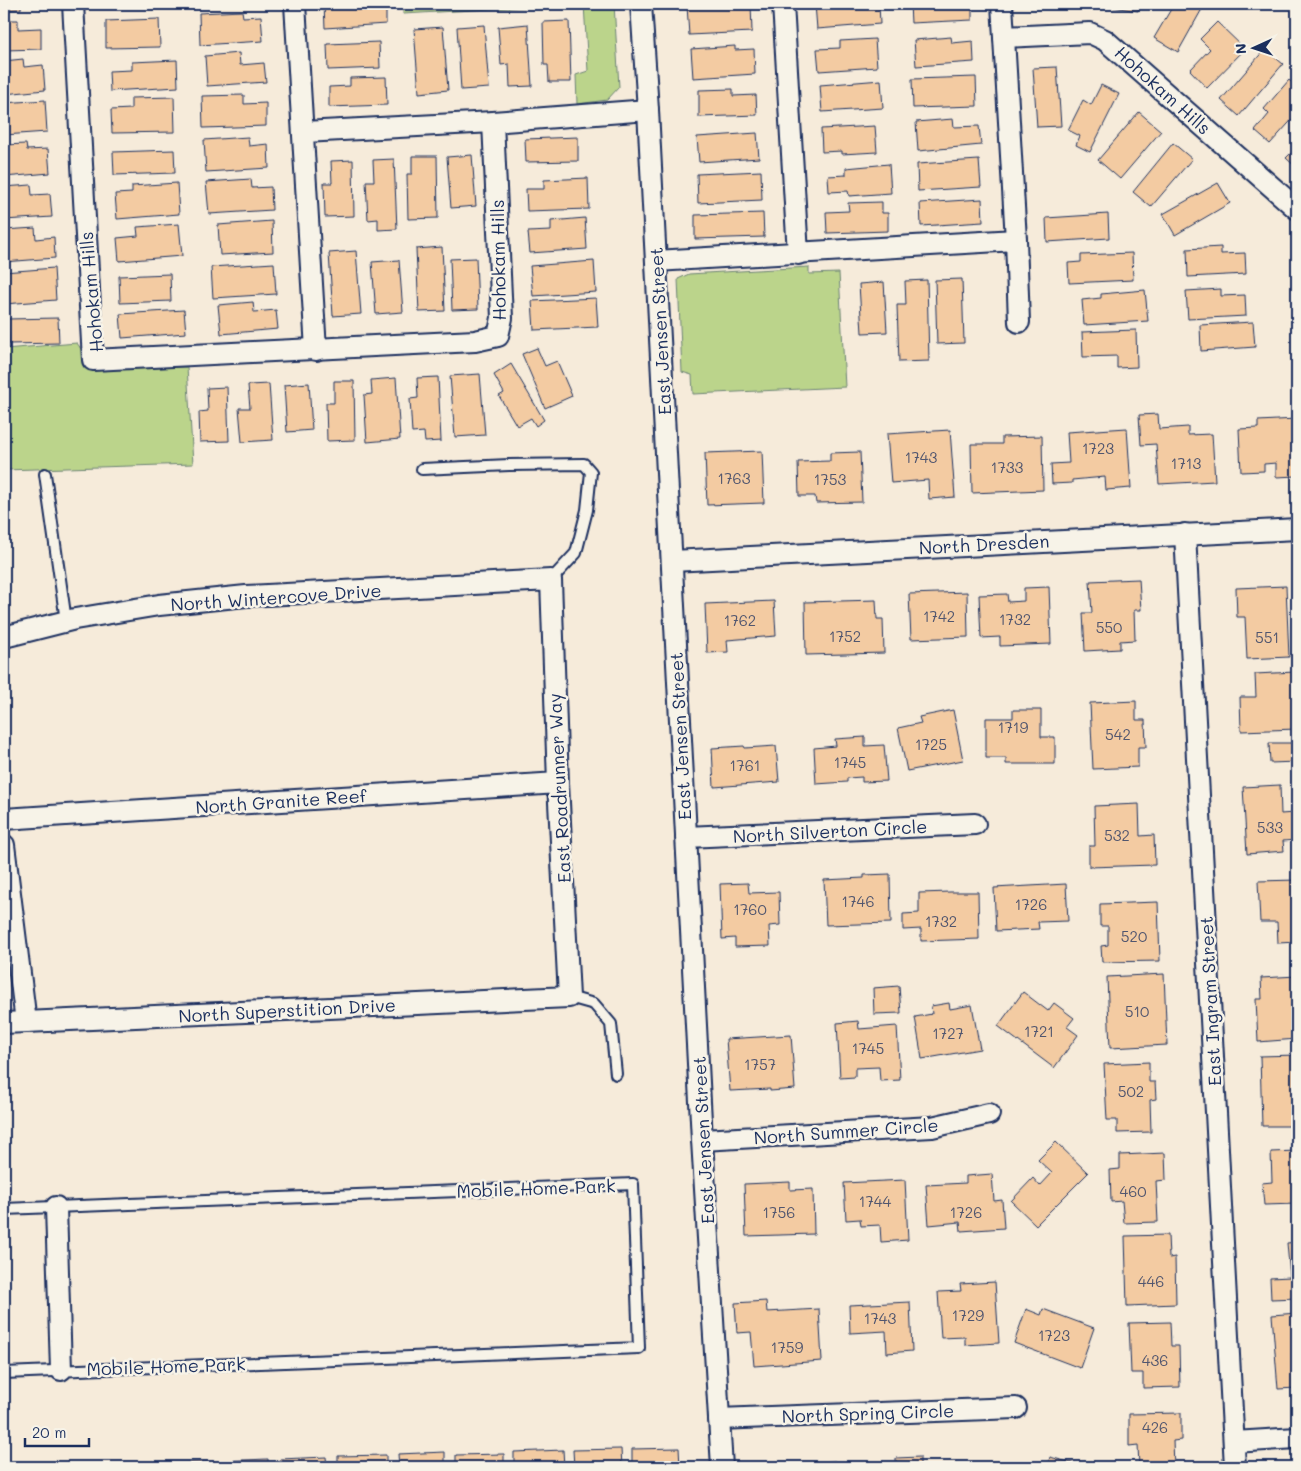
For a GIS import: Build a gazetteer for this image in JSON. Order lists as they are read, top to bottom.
{
  "streets": {
    "street": [
      "Hohokam Hills",
      "East Jensen Street",
      "North Dresden",
      "North Wintercove Drive",
      "East Roadrunner Way",
      "North Granite Reef",
      "North Silverton Circle",
      "East Ingram Street",
      "North Superstition Drive",
      "North Summer Circle",
      "Mobile Home Park",
      "North Spring Circle"
    ]
  },
  "crossings": [
    ["East Jensen Street", "North Dresden"],
    ["East Jensen Street", "North Silverton Circle"],
    ["East Jensen Street", "North Summer Circle"],
    ["East Jensen Street", "North Spring Circle"],
    ["North Dresden", "East Ingram Street"],
    ["North Wintercove Drive", "East Roadrunner Way"],
    ["East Roadrunner Way", "North Granite Reef"],
    ["East Roadrunner Way", "North Superstition Drive"]
  ],
  "house_numbers": [
    "1723",
    "1743",
    "1713",
    "1733",
    "1763",
    "1753",
    "1742",
    "1732",
    "1762",
    "550",
    "1752",
    "551",
    "1719",
    "542",
    "1725",
    "1745",
    "1761",
    "533",
    "532",
    "1746",
    "1726",
    "1760",
    "1732",
    "520",
    "510",
    "1721",
    "1727",
    "1745",
    "1757",
    "502",
    "460",
    "1744",
    "1756",
    "1726",
    "446",
    "1729",
    "1743",
    "1723",
    "1759",
    "436",
    "426"
  ],
  "scale_bar": "20 m",
  "north": "left"
}
